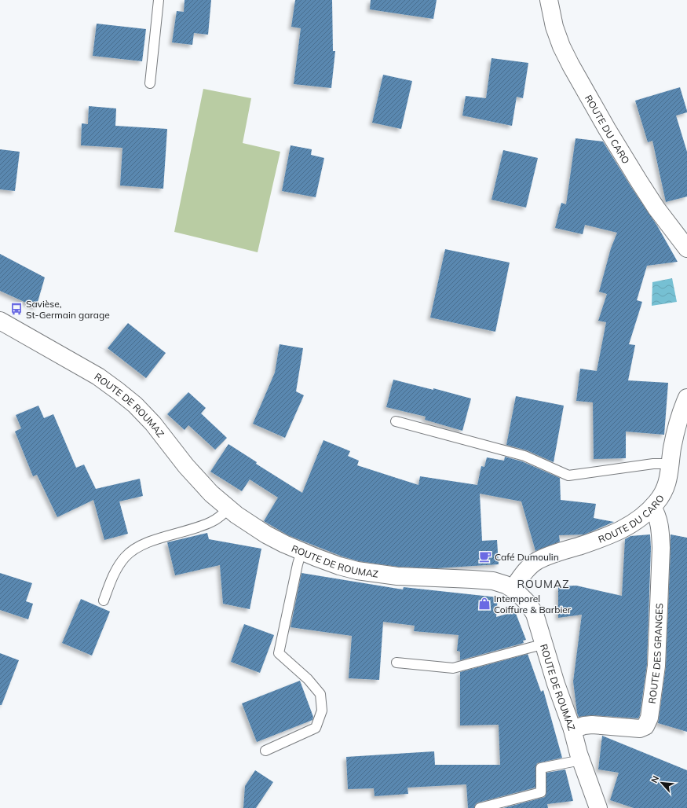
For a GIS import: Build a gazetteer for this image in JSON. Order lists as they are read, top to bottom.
{
  "streets": {
    "street": ["ROUTE DU CARO", "ROUTE DE ROUMAZ", "ROUTE DES GRANGES"]
  },
  "crossings": [
    ["ROUTE DU CARO", "ROUTE DE ROUMAZ"],
    ["ROUTE DU CARO", "ROUTE DES GRANGES"],
    ["ROUTE DE ROUMAZ", "ROUTE DES GRANGES"]
  ],
  "districts": ["ROUMAZ"],
  "places": {
    "bus stop": ["Savièse, St-Germain garage"],
    "cafe": ["Café Dumoulin"],
    "shop": ["Intemporel Coiffure & Barbier"]
  },
  "north": "top left"
}
